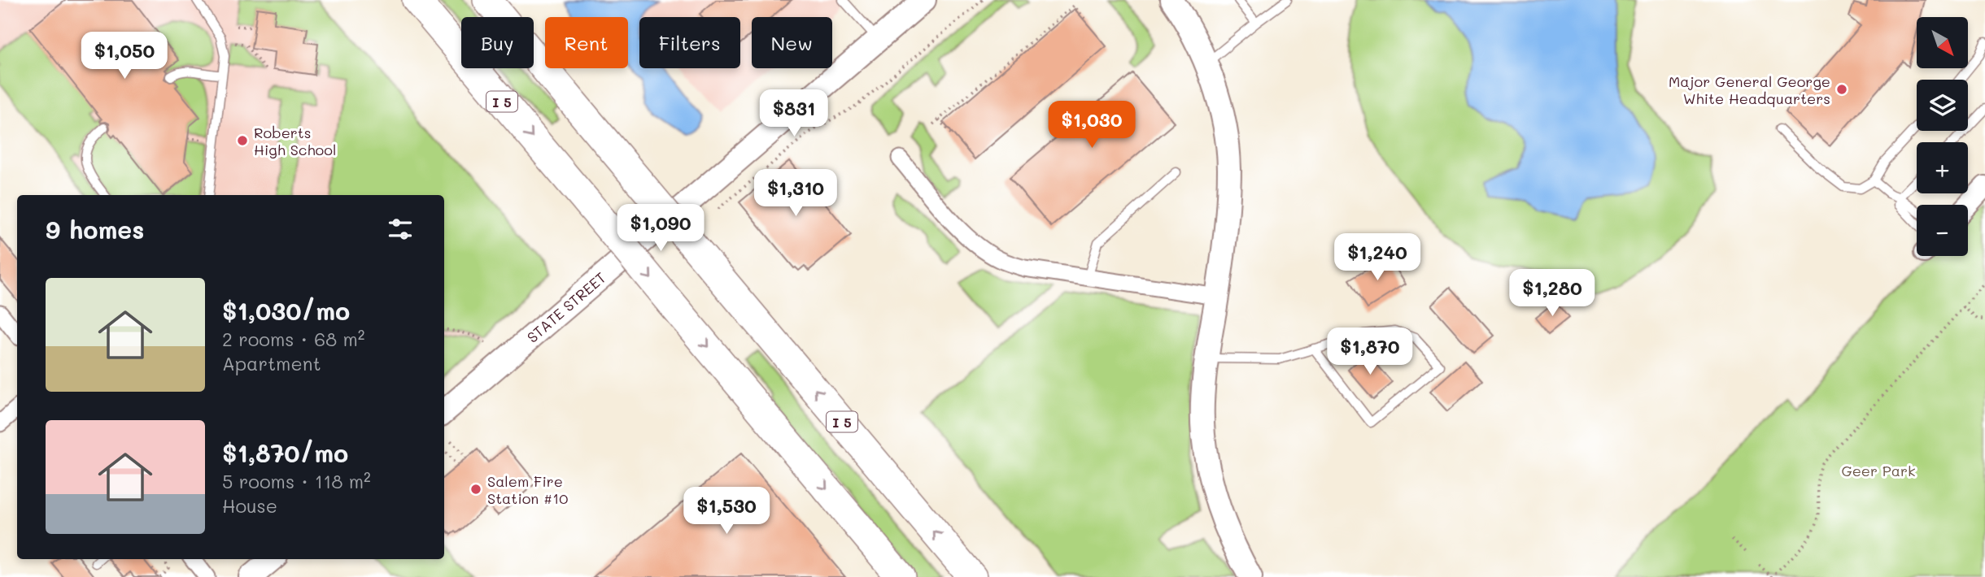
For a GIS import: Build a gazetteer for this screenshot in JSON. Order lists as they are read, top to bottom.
{
  "streets": {
    "highway": ["I 5"],
    "main road": ["STATE STREET"]
  },
  "parks": ["Geer Park"],
  "places": ["Major General George White Headquarters", "Roberts High School", "Salem Fire Station #10"],
  "north": "bottom right",
  "page": {
    "map_buttons": ["+", "−"],
    "chip": [
      "Buy",
      "Rent",
      "Filters",
      "New"
    ],
    "price": [
      "$1,050",
      "$831",
      "$1,030",
      "$1,310",
      "$1,090",
      "$1,240",
      "$1,280",
      "$1,870",
      "$1,530"
    ],
    "heading": "9 homes",
    "list": [
      {
        "name": "$1,030/mo",
        "note": "2 rooms · 68 m² · Apartment"
      },
      {
        "name": "$1,870/mo",
        "note": "5 rooms · 118 m² · House"
      }
    ]
  }
}
